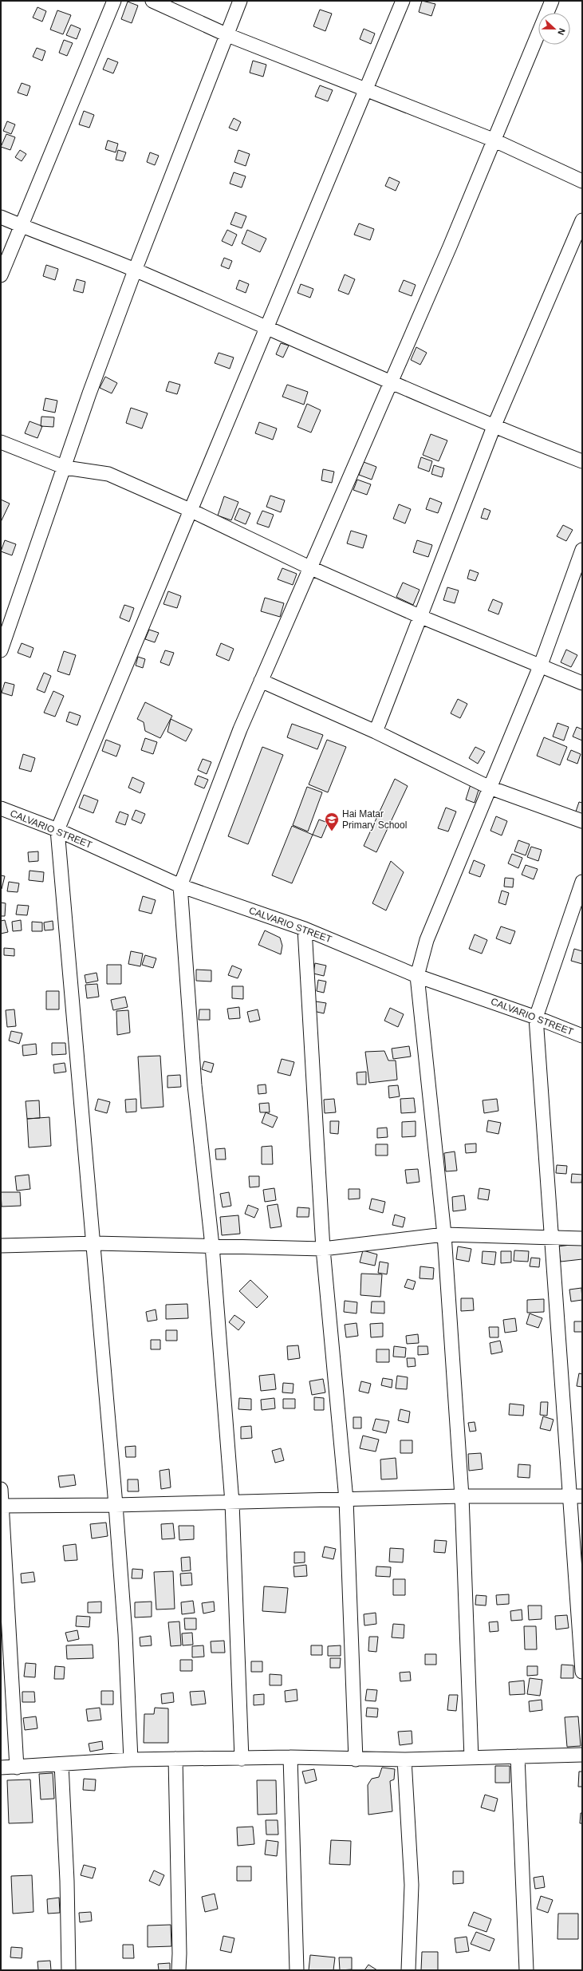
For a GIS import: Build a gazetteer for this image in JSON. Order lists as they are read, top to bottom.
{
  "streets": {
    "street": ["CALVARIO STREET"]
  },
  "places": {
    "school or university": ["Hai Matar Primary School"]
  },
  "north": "right"
}
